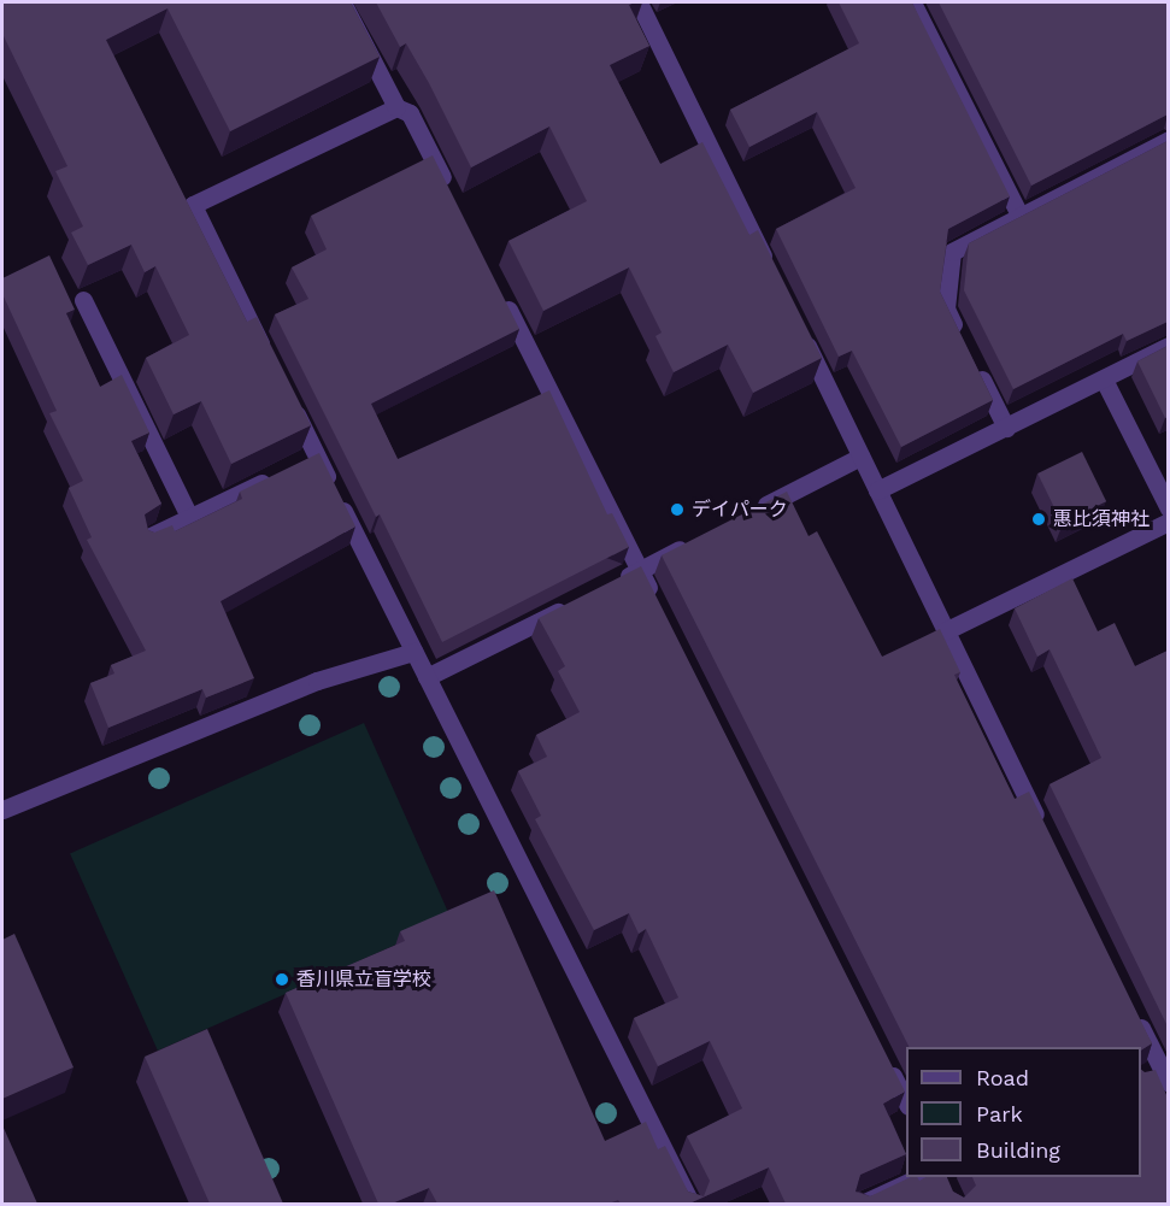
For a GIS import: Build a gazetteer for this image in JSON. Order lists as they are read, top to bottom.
{
  "places": ["デイパーク", "惠比須神社", "香川県立盲学校"],
  "legend": ["Road", "Park", "Building"]
}
